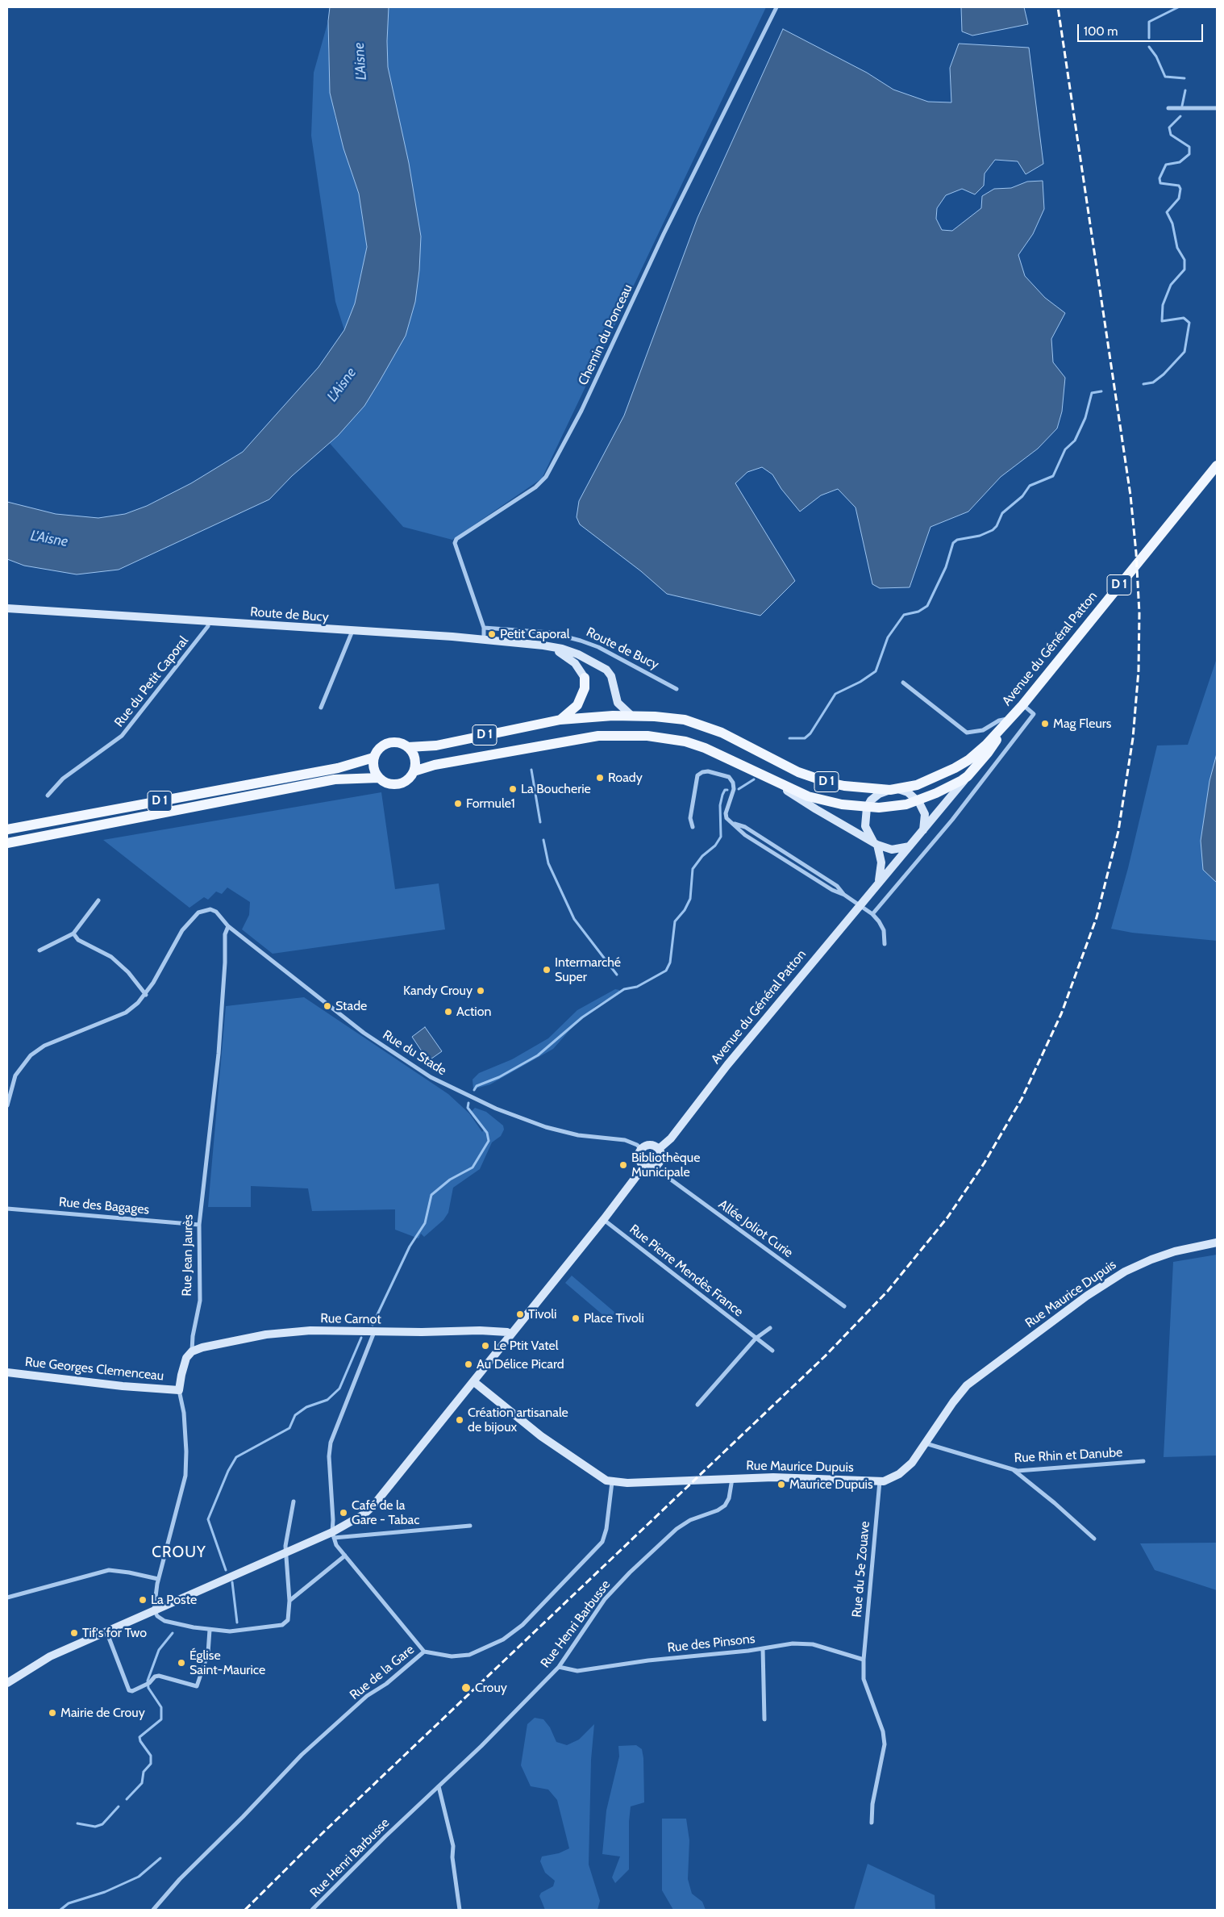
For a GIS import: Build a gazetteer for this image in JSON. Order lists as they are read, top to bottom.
{
  "streets": {
    "main road": [
      "D 1",
      "Route de Bucy",
      "Avenue du Général Patton",
      "Rue Jean Jaurès",
      "Rue Maurice Dupuis",
      "Rue Carnot",
      "Rue Georges Clemenceau"
    ],
    "street": [
      "Chemin du Ponceau",
      "Rue du Petit Caporal",
      "Rue du Stade",
      "Rue des Bagages",
      "Allée Joliot Curie",
      "Rue Pierre Mendès France",
      "Rue Rhin et Danube",
      "Rue du 5e Zouave",
      "Rue Henri Barbusse",
      "Rue des Pinsons",
      "Rue de la Gare"
    ]
  },
  "crossings": [
    ["Chemin du Ponceau", "Route de Bucy"],
    ["D 1", "Route de Bucy"],
    ["D 1", "Avenue du Général Patton"],
    ["Route de Bucy", "Rue du Petit Caporal"],
    ["Avenue du Général Patton", "Rue du Stade"],
    ["Avenue du Général Patton", "Allée Joliot Curie"],
    ["Rue du Stade", "Allée Joliot Curie"],
    ["Rue du Stade", "Rue Jean Jaurès"],
    ["Rue des Bagages", "Rue Jean Jaurès"],
    ["Rue Jean Jaurès", "Rue Carnot"],
    ["Rue Jean Jaurès", "Rue Georges Clemenceau"],
    ["Rue Maurice Dupuis", "Rue Rhin et Danube"],
    ["Rue Maurice Dupuis", "Rue du 5e Zouave"],
    ["Rue Maurice Dupuis", "Rue Henri Barbusse"],
    ["Rue Maurice Dupuis", "Rue de la Gare"],
    ["Rue du 5e Zouave", "Rue des Pinsons"],
    ["Rue Henri Barbusse", "Rue des Pinsons"]
  ],
  "districts": ["CROUY"],
  "water": ["L'Aisne"],
  "places": [
    "Petit Caporal",
    "Mag Fleurs",
    "Roady",
    "La Boucherie",
    "Formule1",
    "Intermarché Super",
    "Kandy Crouy",
    "Stade",
    "Action",
    "Bibliothèque Municipale",
    "Tivoli",
    "Place Tivoli",
    "Le Ptit Vatel",
    "Au Délice Picard",
    "Création artisanale de bijoux",
    "Maurice Dupuis",
    "Café de la Gare - Tabac",
    "La Poste",
    "Tif's for Two",
    "Église Saint-Maurice",
    "Crouy",
    "Mairie de Crouy"
  ],
  "scale_bar": "100 m"
}
